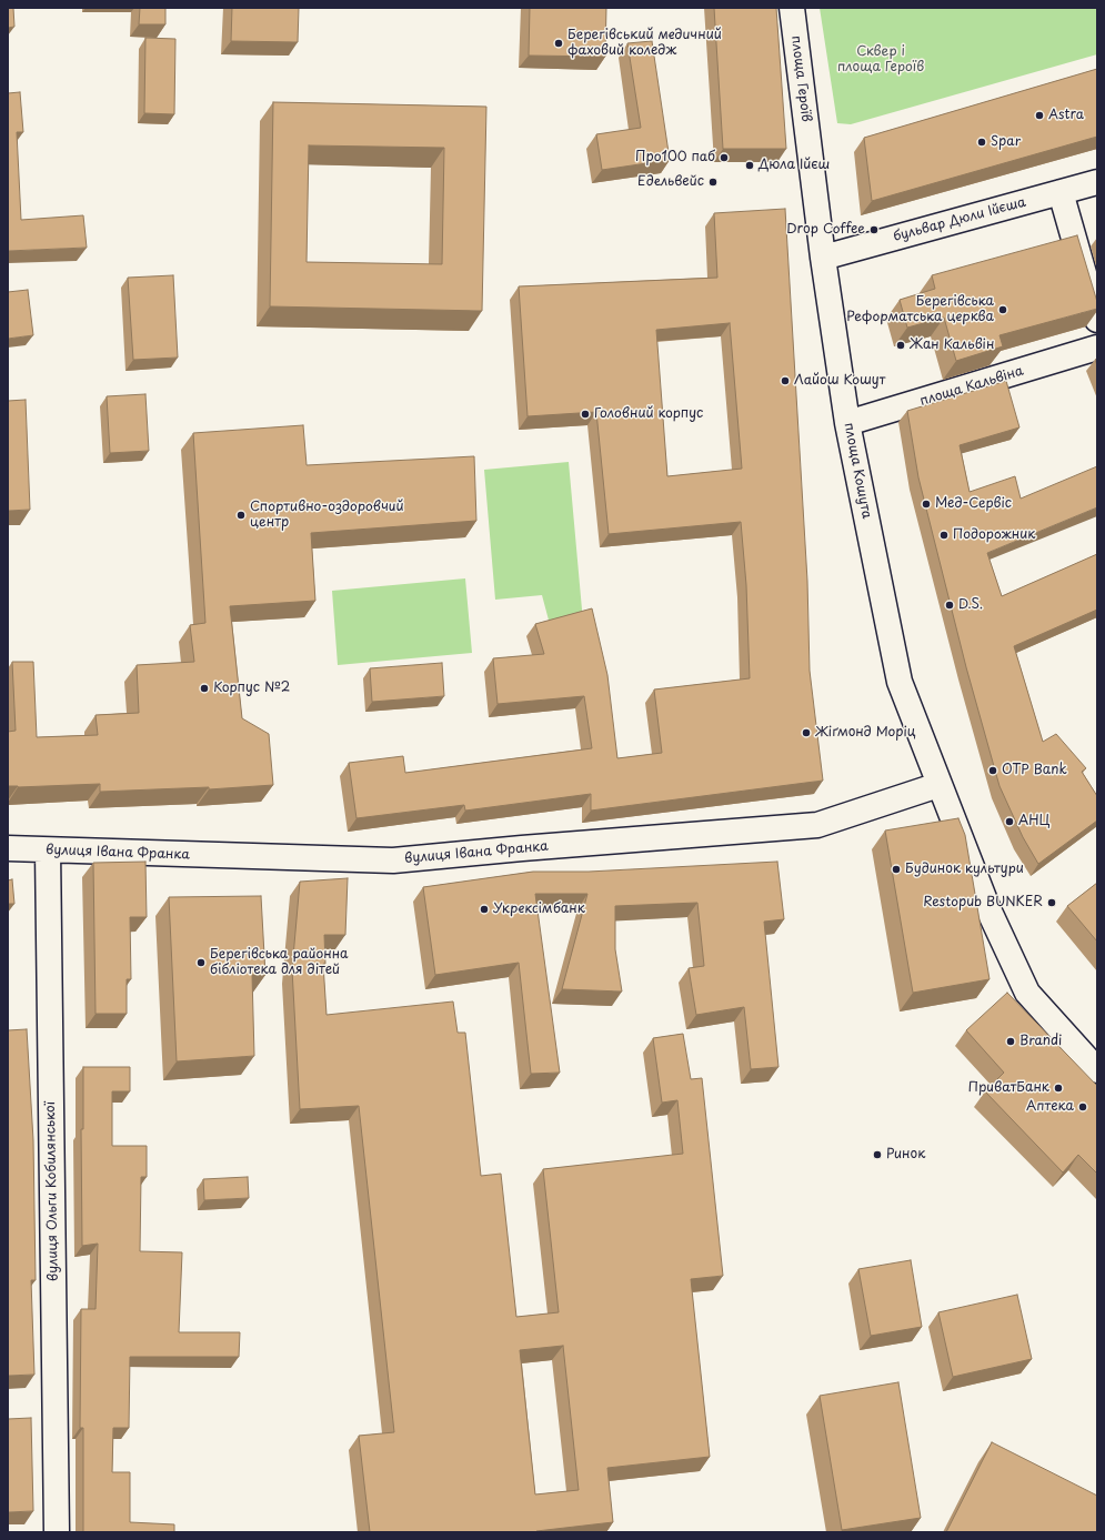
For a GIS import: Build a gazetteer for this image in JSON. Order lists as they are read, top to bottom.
{
  "streets": {
    "street": [
      "площа Героїв",
      "бульвар Дюли Ійєша",
      "площа Кальвіна",
      "площа Кошута",
      "вулиця Івана Франка",
      "вулиця Ольги Кобилянської"
    ]
  },
  "crossings": [
    ["площа Героїв", "площа Кошута"],
    ["бульвар Дюли Ійєша", "площа Кошута"],
    ["площа Кальвіна", "площа Кошута"],
    ["площа Кошута", "вулиця Івана Франка"],
    ["вулиця Івана Франка", "вулиця Ольги Кобилянської"]
  ],
  "parks": ["Сквер і площа Героїв"],
  "places": [
    "Берегівський медичний фаховий коледж",
    "Astra",
    "Spar",
    "Про100 паб",
    "Дюла Ійєш",
    "Едельвейс",
    "Drop Coffee",
    "Берегівська Реформатська церква",
    "Жан Кальвін",
    "Лайош Кошут",
    "Головний корпус",
    "Мед-Сервіс",
    "Спортивно-оздоровчий центр",
    "Подорожник",
    "D.S.",
    "Корпус №2",
    "Жіґмонд Моріц",
    "OTP Bank",
    "АНЦ",
    "Будинок культури",
    "Restopub BUNKER",
    "Укрексімбанк",
    "Берегівська районна бібліотека для дітей",
    "Brandi",
    "ПриватБанк",
    "Аптека",
    "Ринок"
  ]
}
